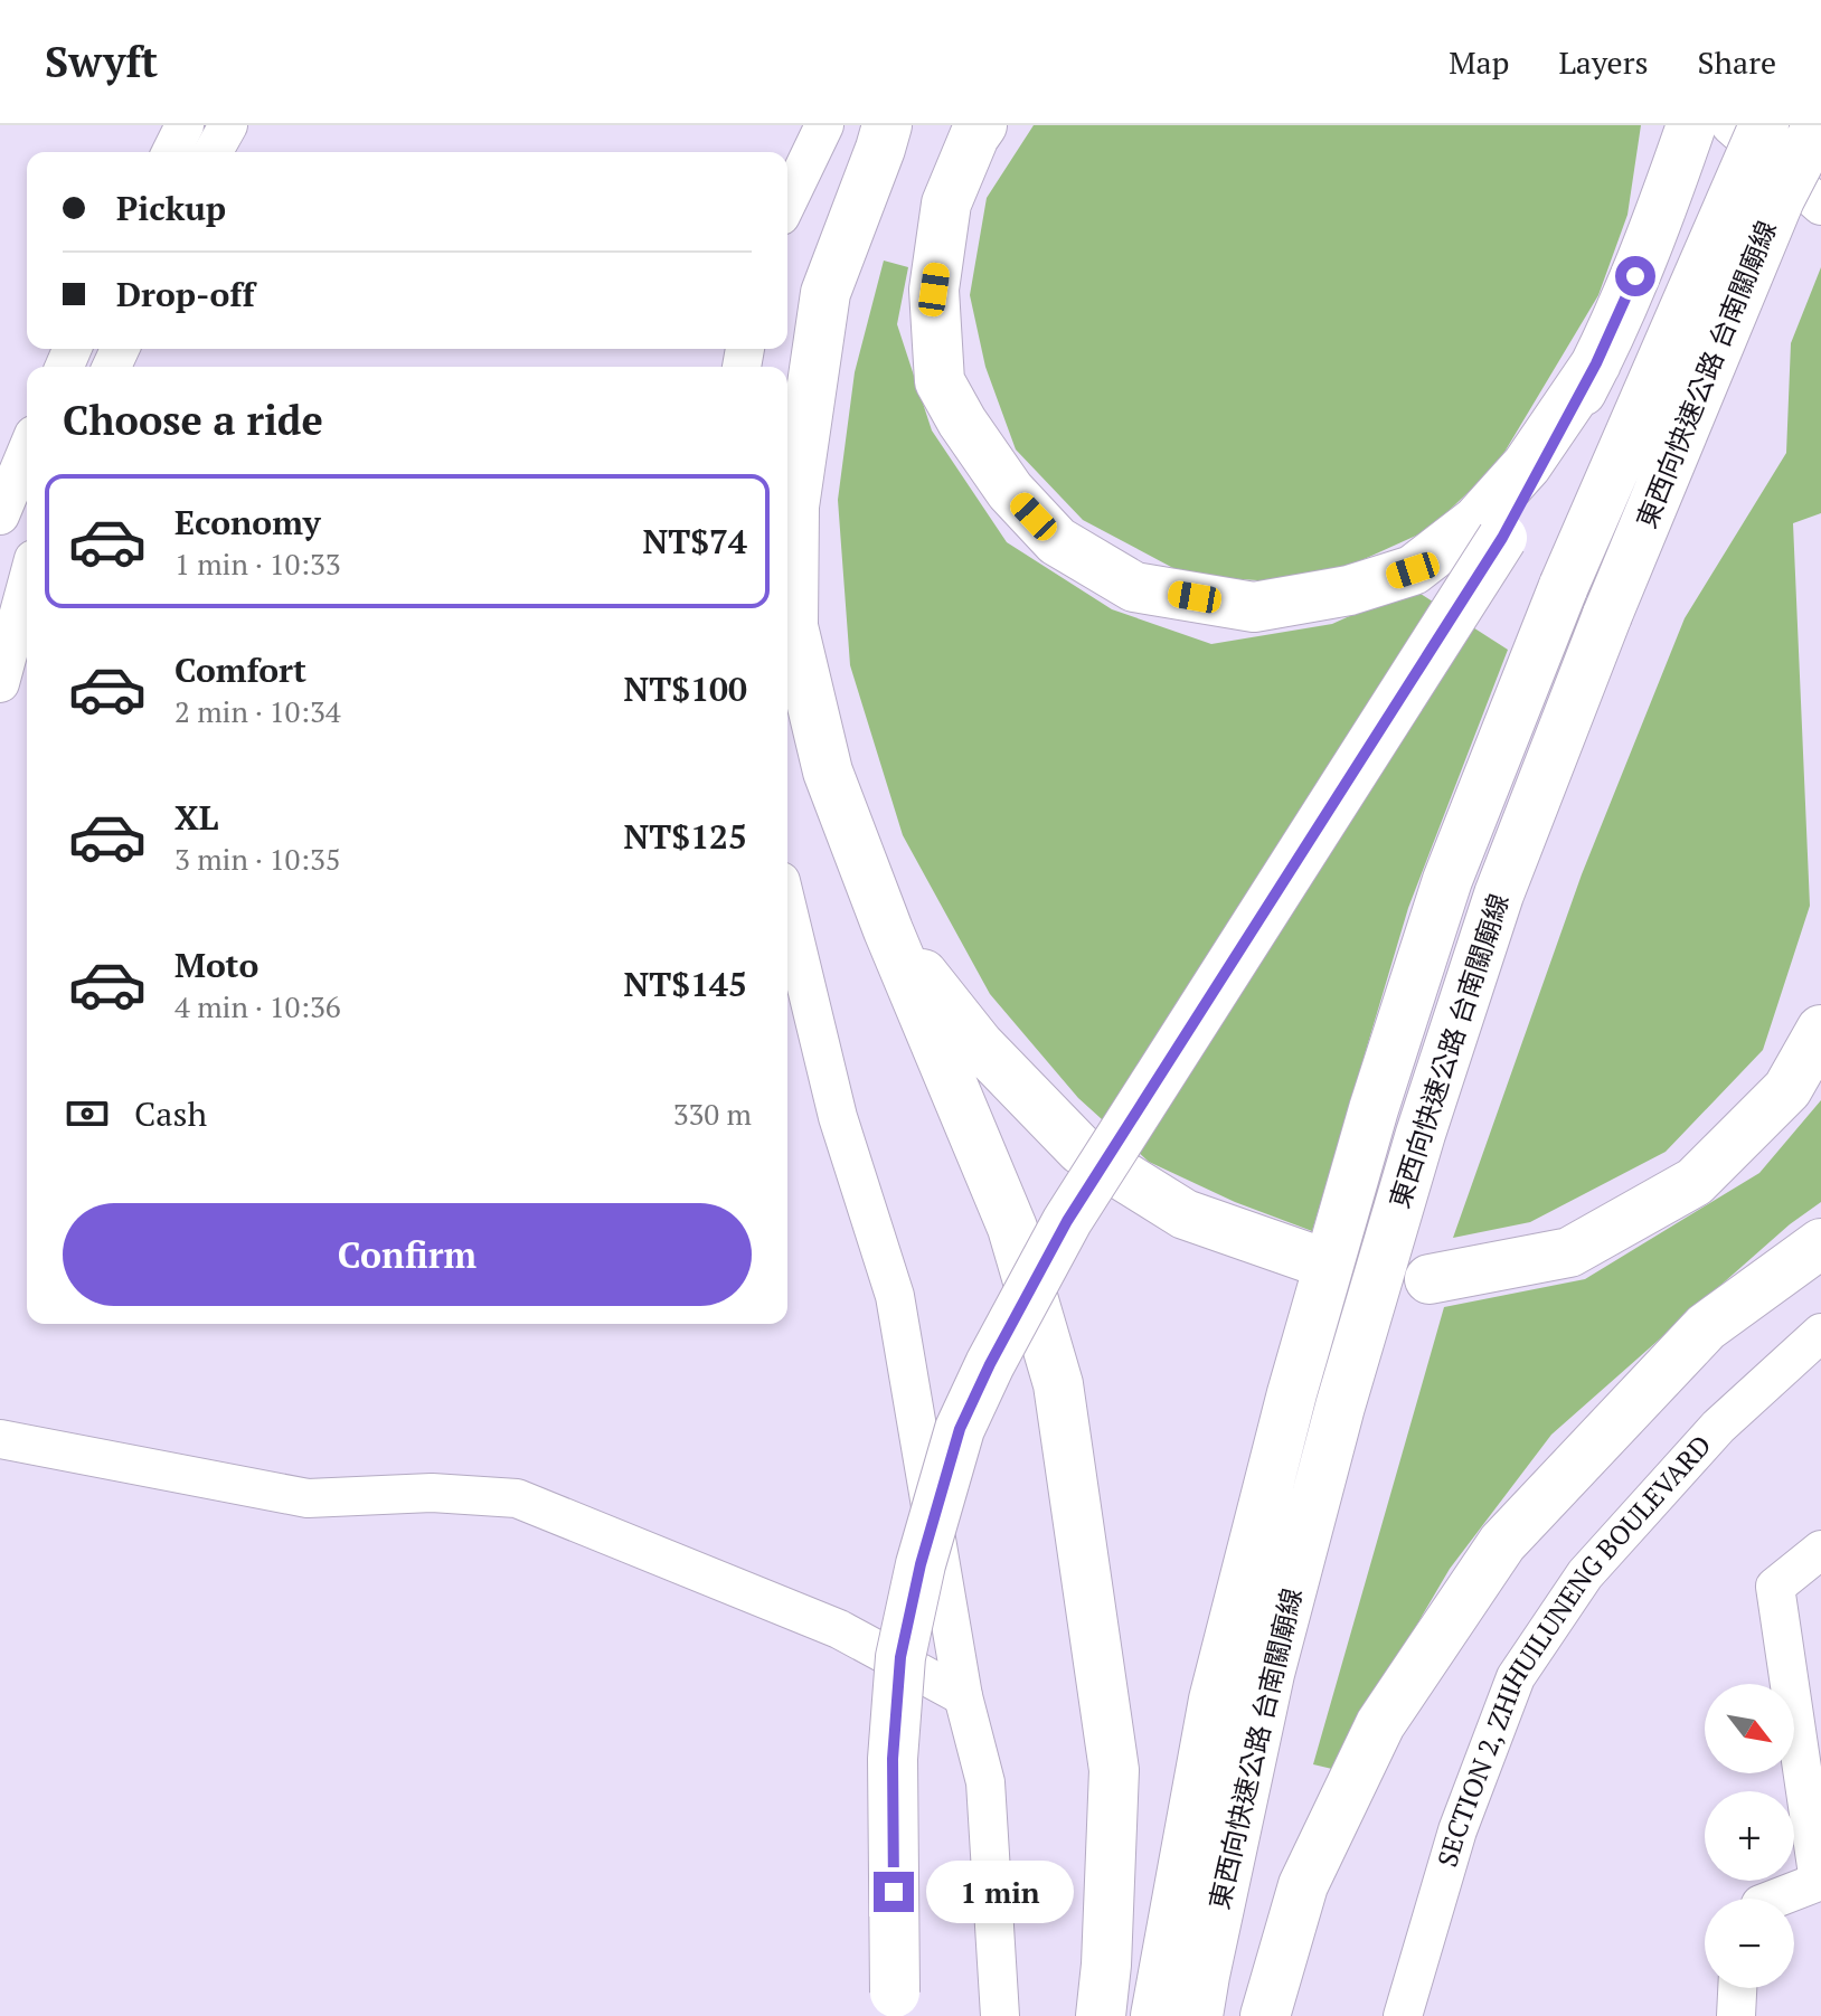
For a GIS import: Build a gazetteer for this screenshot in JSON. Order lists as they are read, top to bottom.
{
  "streets": {
    "highway": ["東西向快速公路 台南關廟線"],
    "street": ["SECTION 2, ZHIHUILUNENG BOULEVARD"]
  },
  "north": "bottom right",
  "page": {
    "header": "Swyft",
    "nav": ["Map", "Layers", "Share"],
    "banner": ["Pickup", "Drop-off"],
    "heading": "Choose a ride",
    "list": [
      {
        "name": "Economy",
        "note": "1 min · 10:33",
        "value": "NT$74"
      },
      {
        "name": "Comfort",
        "note": "2 min · 10:34",
        "value": "NT$100"
      },
      {
        "name": "XL",
        "note": "3 min · 10:35",
        "value": "NT$125"
      },
      {
        "name": "Moto",
        "note": "4 min · 10:36",
        "value": "NT$145"
      }
    ],
    "pay": ["Cash", "330 m"],
    "buttons": "Confirm",
    "map_buttons": ["+", "−"],
    "bubble": "1 min"
  }
}
